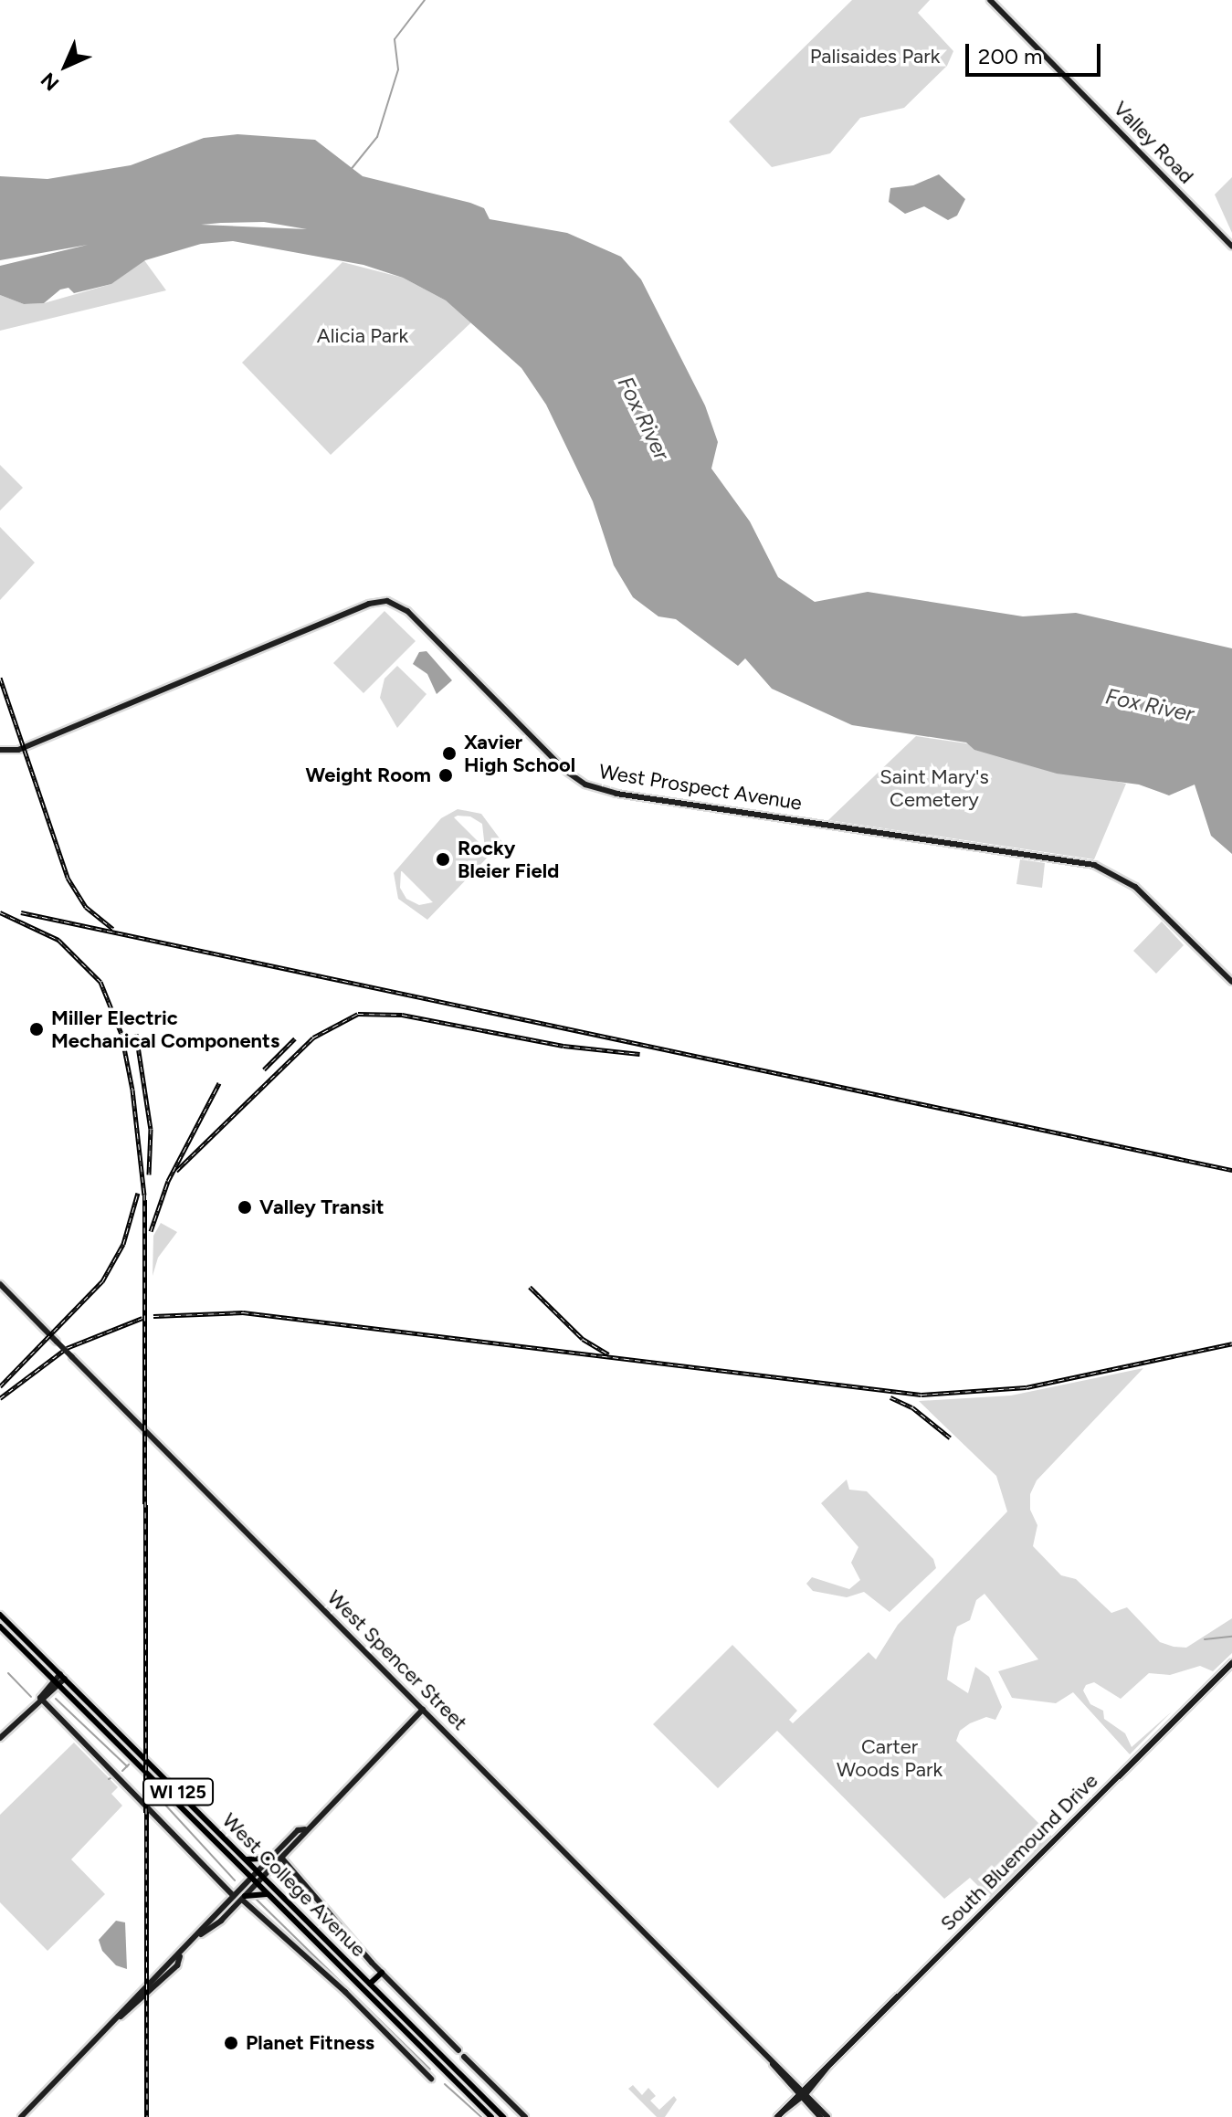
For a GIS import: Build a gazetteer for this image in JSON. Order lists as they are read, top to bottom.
{
  "streets": {
    "main road": [
      "Valley Road",
      "West Prospect Avenue",
      "West Spencer Street",
      "WI 125",
      "South Bluemound Drive",
      "West College Avenue"
    ]
  },
  "crossings": [
    ["West Spencer Street", "South Bluemound Drive"]
  ],
  "water": ["Fox River"],
  "parks": [
    "Palisaides Park",
    "Alicia Park",
    "Saint Mary's Cemetery",
    "Carter Woods Park"
  ],
  "places": [
    "Xavier High School",
    "Weight Room",
    "Rocky Bleier Field",
    "Miller Electric Mechanical Components",
    "Valley Transit",
    "Planet Fitness"
  ],
  "scale_bar": "200 m",
  "north": "bottom left"
}
